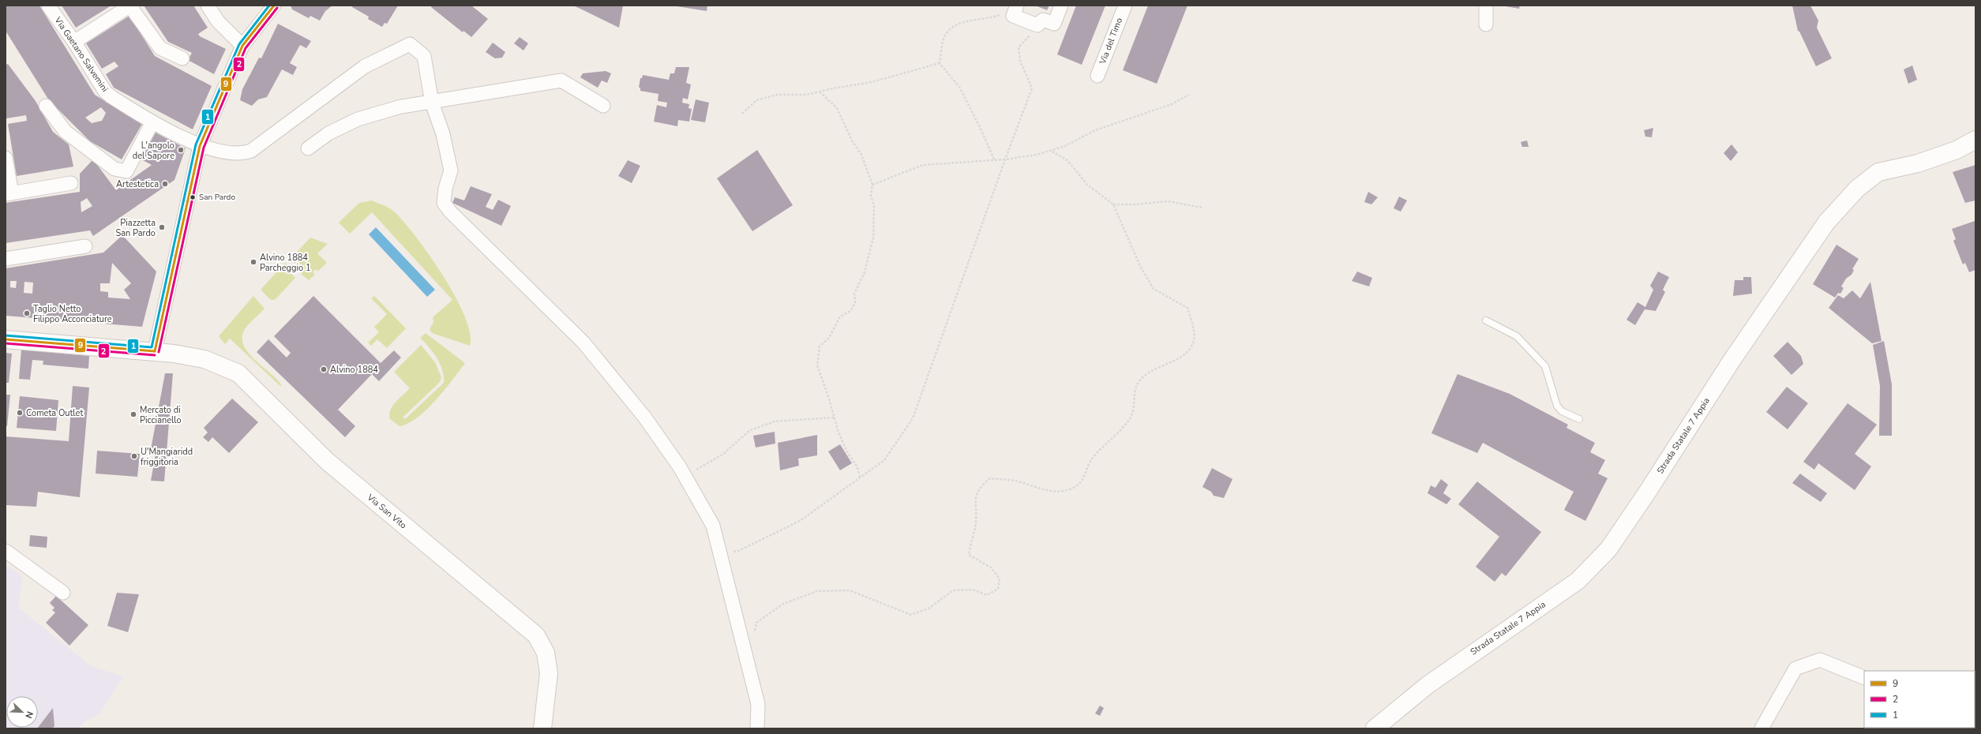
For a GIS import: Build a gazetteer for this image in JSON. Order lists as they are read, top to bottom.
{
  "streets": {
    "main road": ["Strada Statale 7 Appia", "Via San Vito"],
    "street": ["Via del Timo", "Via Gaetano Salvemini"]
  },
  "places": [
    "L'angolo del Sapore",
    "Artestetica",
    "San Pardo",
    "Piazzetta San Pardo",
    "Alvino 1884 Parcheggio 1",
    "Taglio Netto Filippo Acconciature",
    "Alvino 1884",
    "Cometa Outlet",
    "Mercato di Piccianello",
    "U'Mangiaridd friggitoria"
  ],
  "lines": ["transit line 9", "transit line 1", "transit line 2"],
  "legend": ["9", "2", "1"],
  "north": "bottom right"
}
